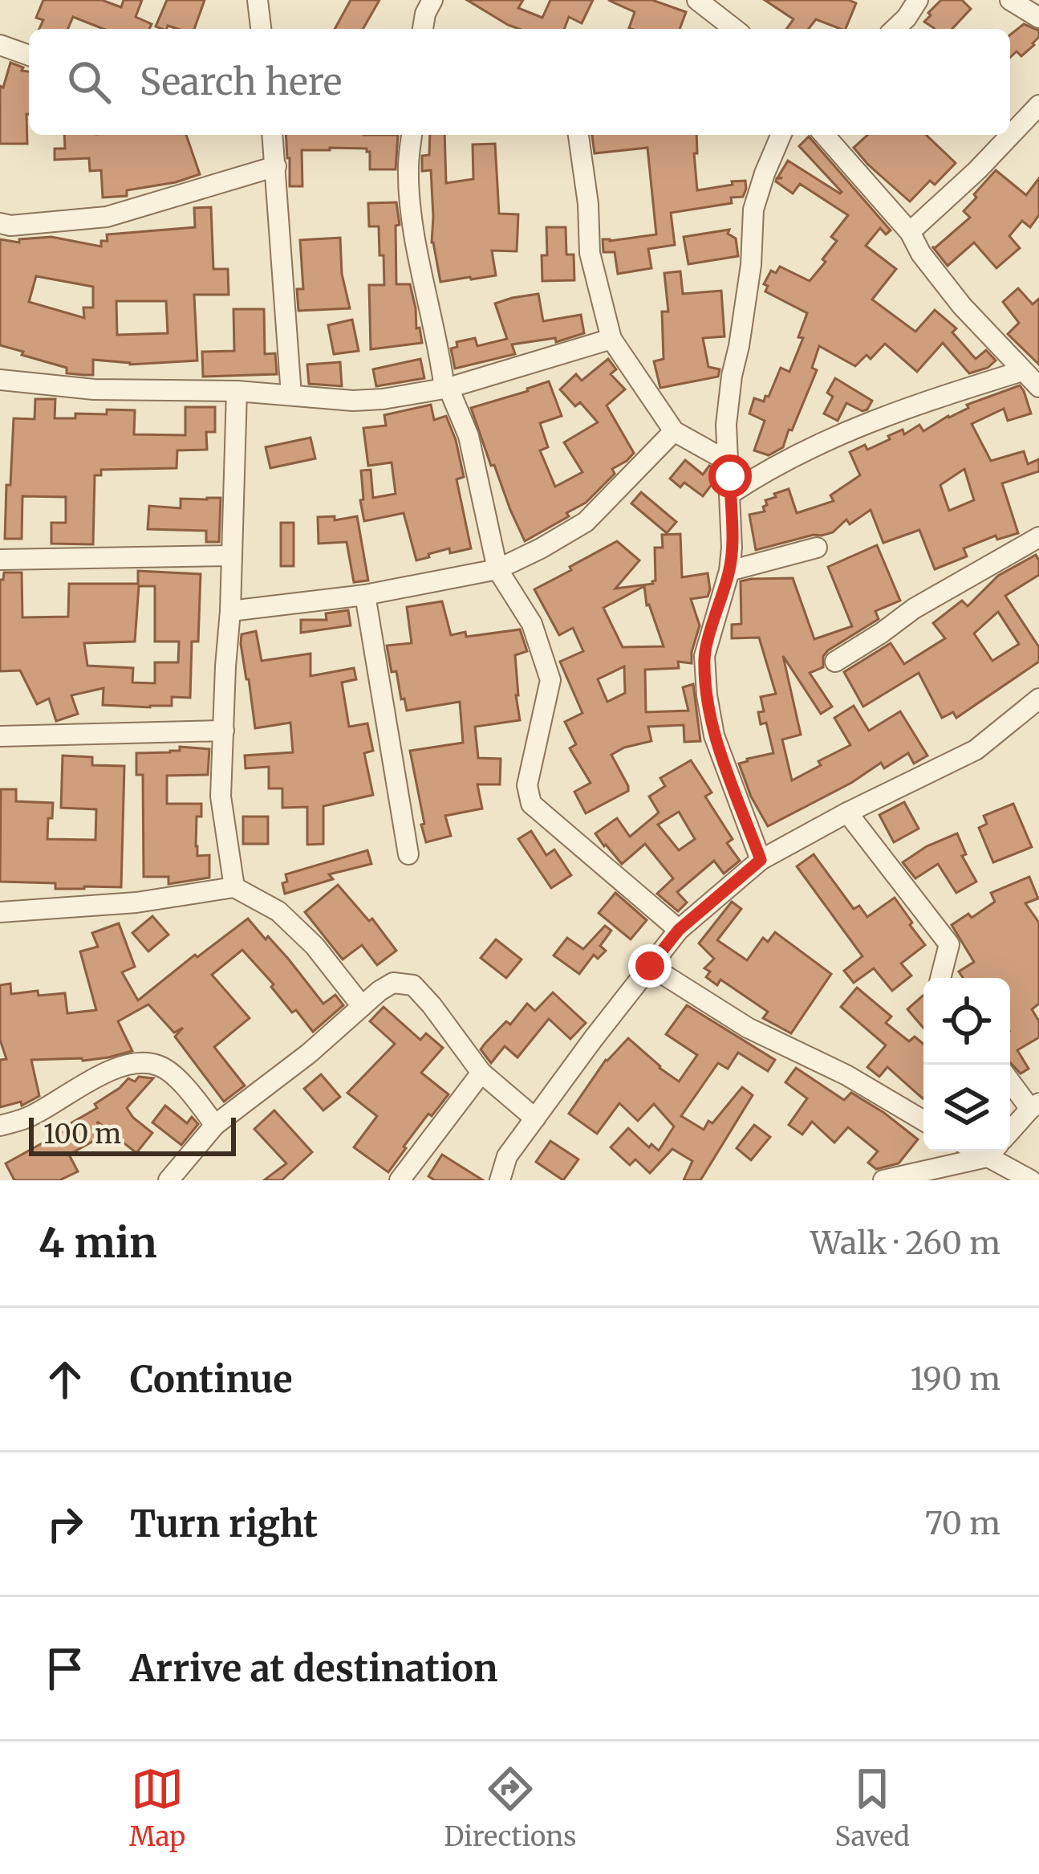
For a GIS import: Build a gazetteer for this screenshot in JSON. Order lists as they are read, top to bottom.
{
  "scale_bar": "100 m",
  "page": {
    "search": "Search here",
    "scale": "100 m",
    "heading": ["4 min", "Walk · 260 m"],
    "list": [
      ["Continue", "190 m"],
      ["Turn right", "70 m"],
      "Arrive at destination"
    ],
    "nav": ["Map", "Directions", "Saved"]
  }
}
